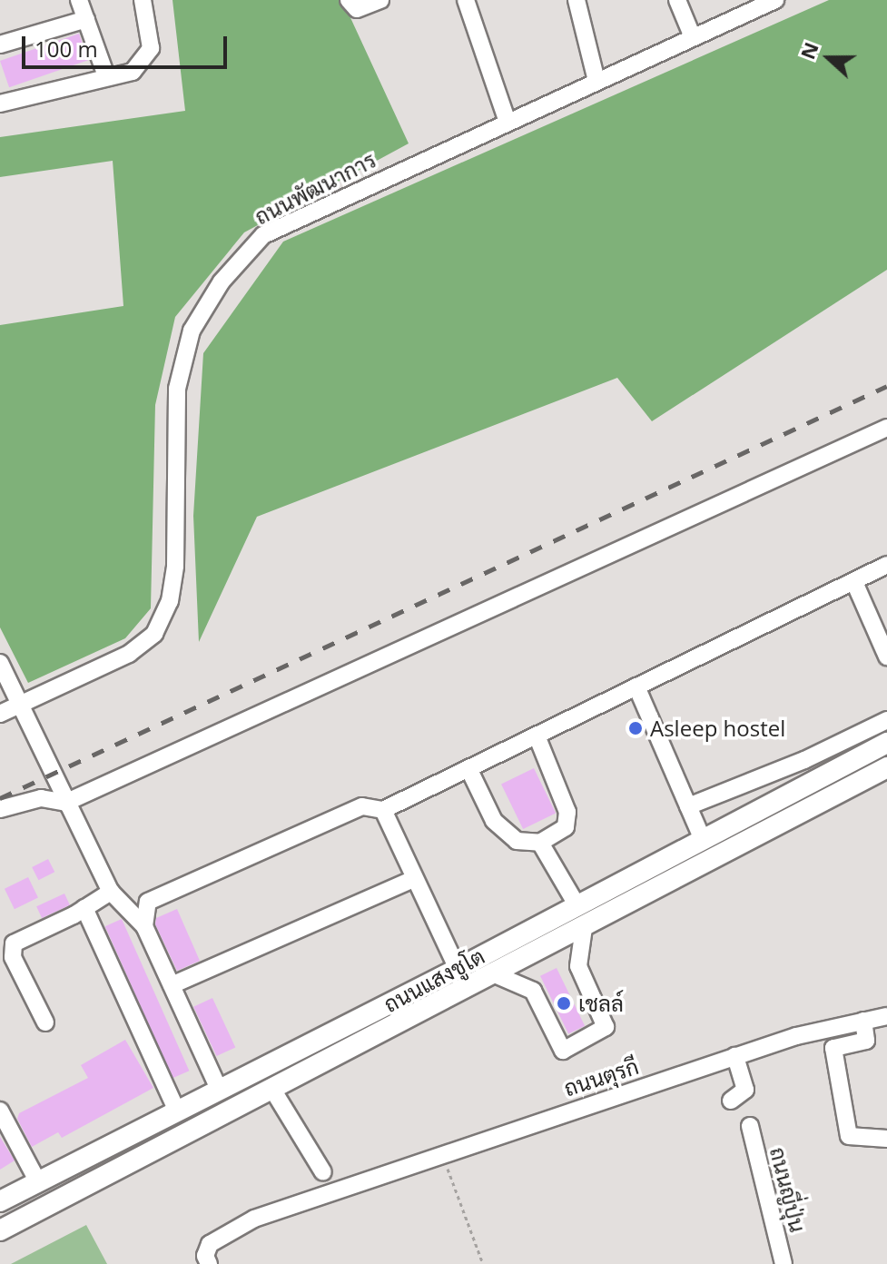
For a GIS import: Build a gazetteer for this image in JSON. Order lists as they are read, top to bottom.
{
  "streets": {
    "main road": ["ถนนแสงชูโต"],
    "street": ["ถนนพัฒนาการ", "ถนนตุรกี", "ถนนญี่ปุ่น"]
  },
  "places": ["Asleep hostel", "เชลล์"],
  "scale_bar": "100 m",
  "north": "left"
}
